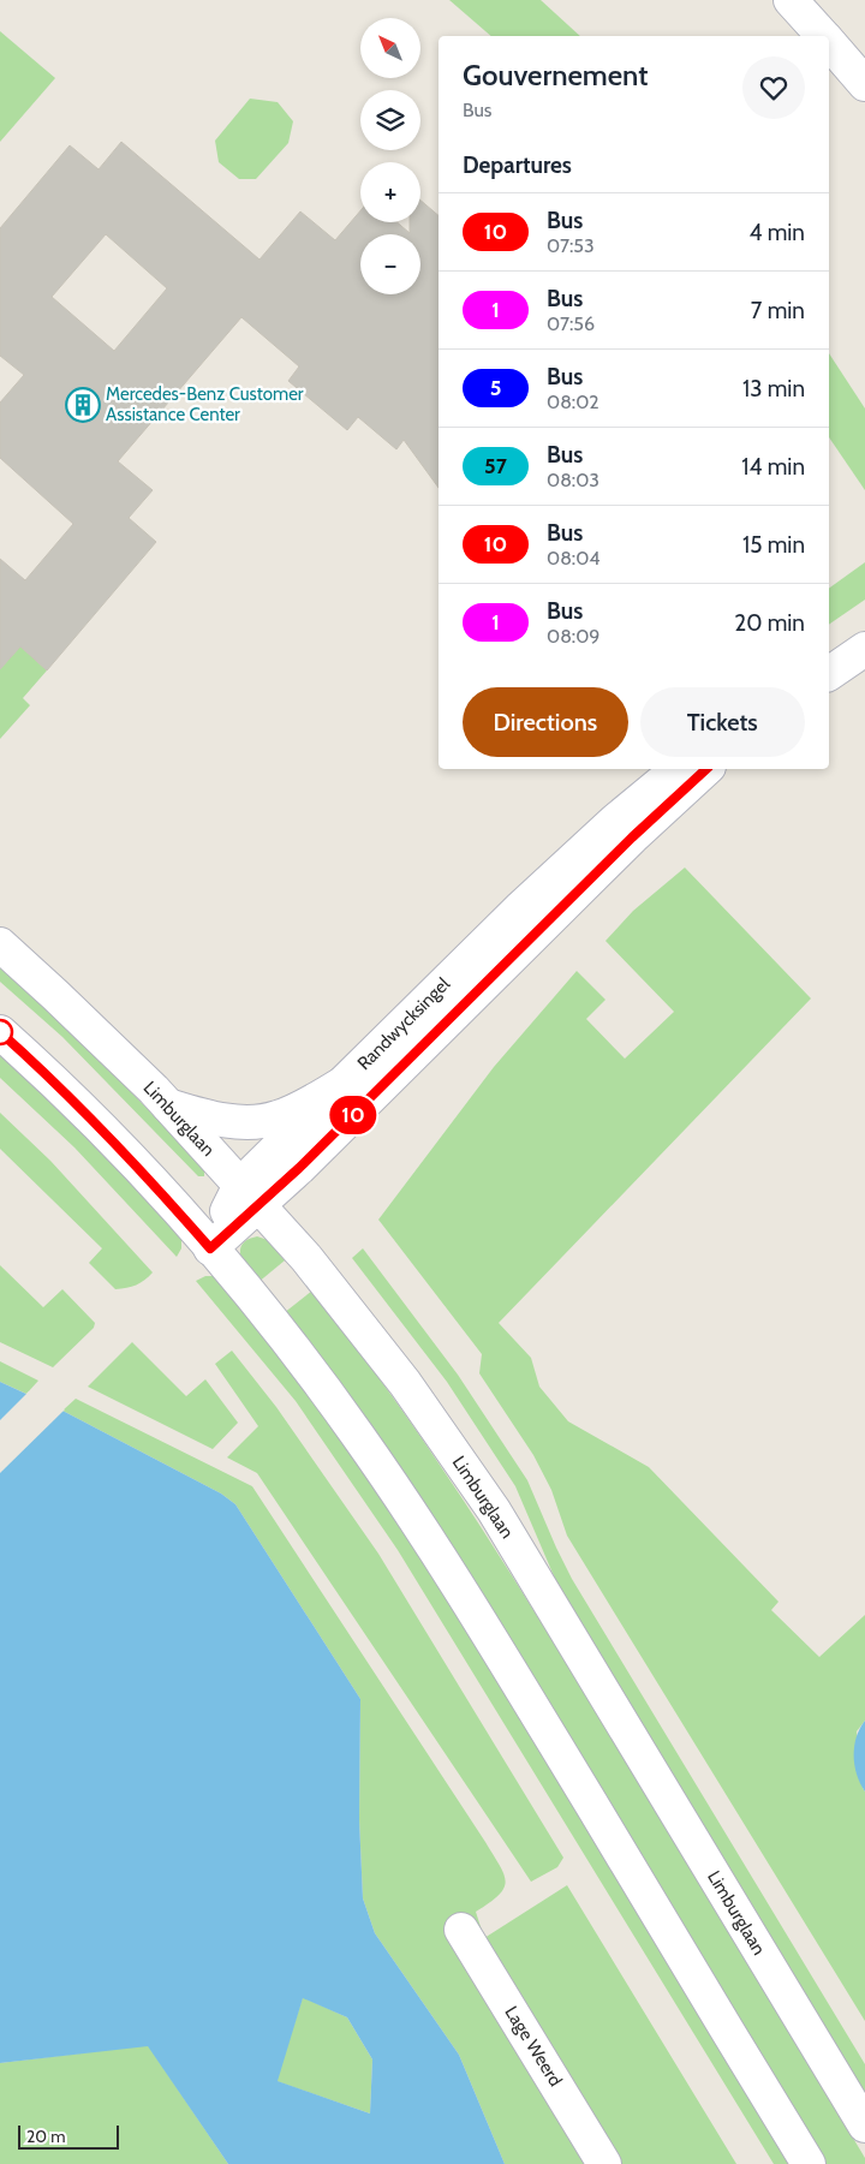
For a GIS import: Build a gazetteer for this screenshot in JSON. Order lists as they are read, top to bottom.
{
  "streets": {
    "main road": ["Randwycksingel", "Limburglaan", "Lage Weerd"]
  },
  "crossings": [
    ["Randwycksingel", "Limburglaan"]
  ],
  "places": {
    "building": ["Mercedes-Benz Customer Assistance Center"]
  },
  "lines": ["bus line 10"],
  "scale_bar": "20 m",
  "north": "top left",
  "page": {
    "on_map": "10",
    "map_buttons": ["+", "−"],
    "heading": [
      ["Gouvernement", "Bus"],
      "Departures"
    ],
    "list": [
      {
        "mark": "10",
        "name": "Bus",
        "note": "07:53",
        "value": "4 min"
      },
      {
        "mark": "1",
        "name": "Bus",
        "note": "07:56",
        "value": "7 min"
      },
      {
        "mark": "5",
        "name": "Bus",
        "note": "08:02",
        "value": "13 min"
      },
      {
        "mark": "57",
        "name": "Bus",
        "note": "08:03",
        "value": "14 min"
      },
      {
        "mark": "10",
        "name": "Bus",
        "note": "08:04",
        "value": "15 min"
      },
      {
        "mark": "1",
        "name": "Bus",
        "note": "08:09",
        "value": "20 min"
      }
    ],
    "buttons": ["Directions", "Tickets"],
    "scale": "20 m"
  }
}
